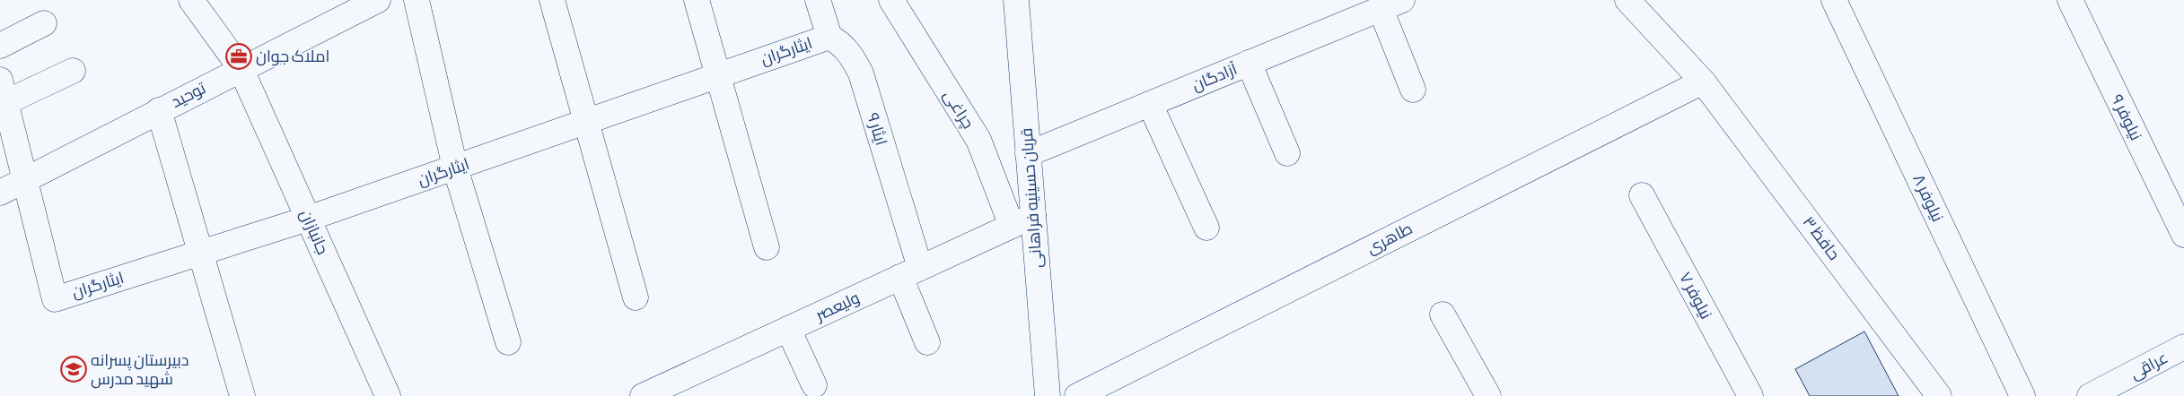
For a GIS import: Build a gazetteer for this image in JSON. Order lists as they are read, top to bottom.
{
  "streets": {
    "street": [
      "ایثارگران",
      "آزادگان",
      "توحید",
      "چراغی",
      "نیلوفر ۹",
      "ایثار ۹",
      "قربان حسینیه فراهانی",
      "نیلوفر ۸",
      "جانبازان",
      "طاهری",
      "حافظ ۳",
      "نیلوفر ۷",
      "ولیعصر",
      "عراقی"
    ]
  },
  "crossings": [
    ["ایثارگران", "توحید"],
    ["ایثارگران", "ایثار ۹"],
    ["ایثارگران", "جانبازان"],
    ["آزادگان", "قربان حسینیه فراهانی"],
    ["توحید", "جانبازان"],
    ["چراغی", "قربان حسینیه فراهانی"],
    ["چراغی", "ولیعصر"],
    ["ایثار ۹", "ولیعصر"],
    ["قربان حسینیه فراهانی", "ولیعصر"],
    ["طاهری", "حافظ ۳"]
  ],
  "places": {
    "office": ["املاک جوان"],
    "school or university": ["دبیرستان پسرانه شهید مدرس"]
  }
}
